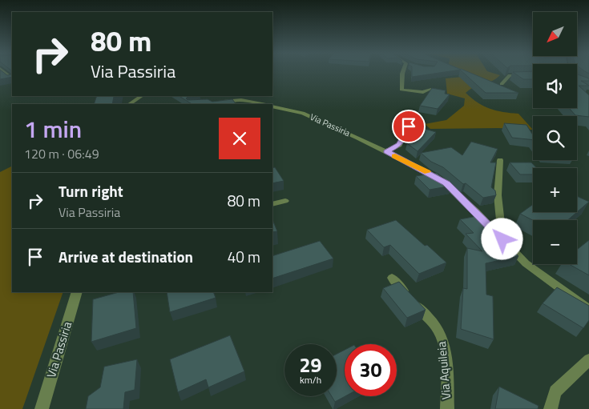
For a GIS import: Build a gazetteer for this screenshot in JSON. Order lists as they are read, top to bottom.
{
  "streets": {
    "street": ["Via Passiria", "Via Aquileia"]
  },
  "north": "bottom left",
  "page": {
    "map_buttons": ["+", "−"],
    "turn": ["80 m", "Via Passiria"],
    "heading": ["1 min", "120 m · 06:49"],
    "list": [
      {
        "name": "Turn right",
        "note": "Via Passiria",
        "value": "80 m"
      },
      {
        "name": "Arrive at destination",
        "value": "40 m"
      }
    ],
    "speed": "29 km/h",
    "limit": "30"
  }
}
